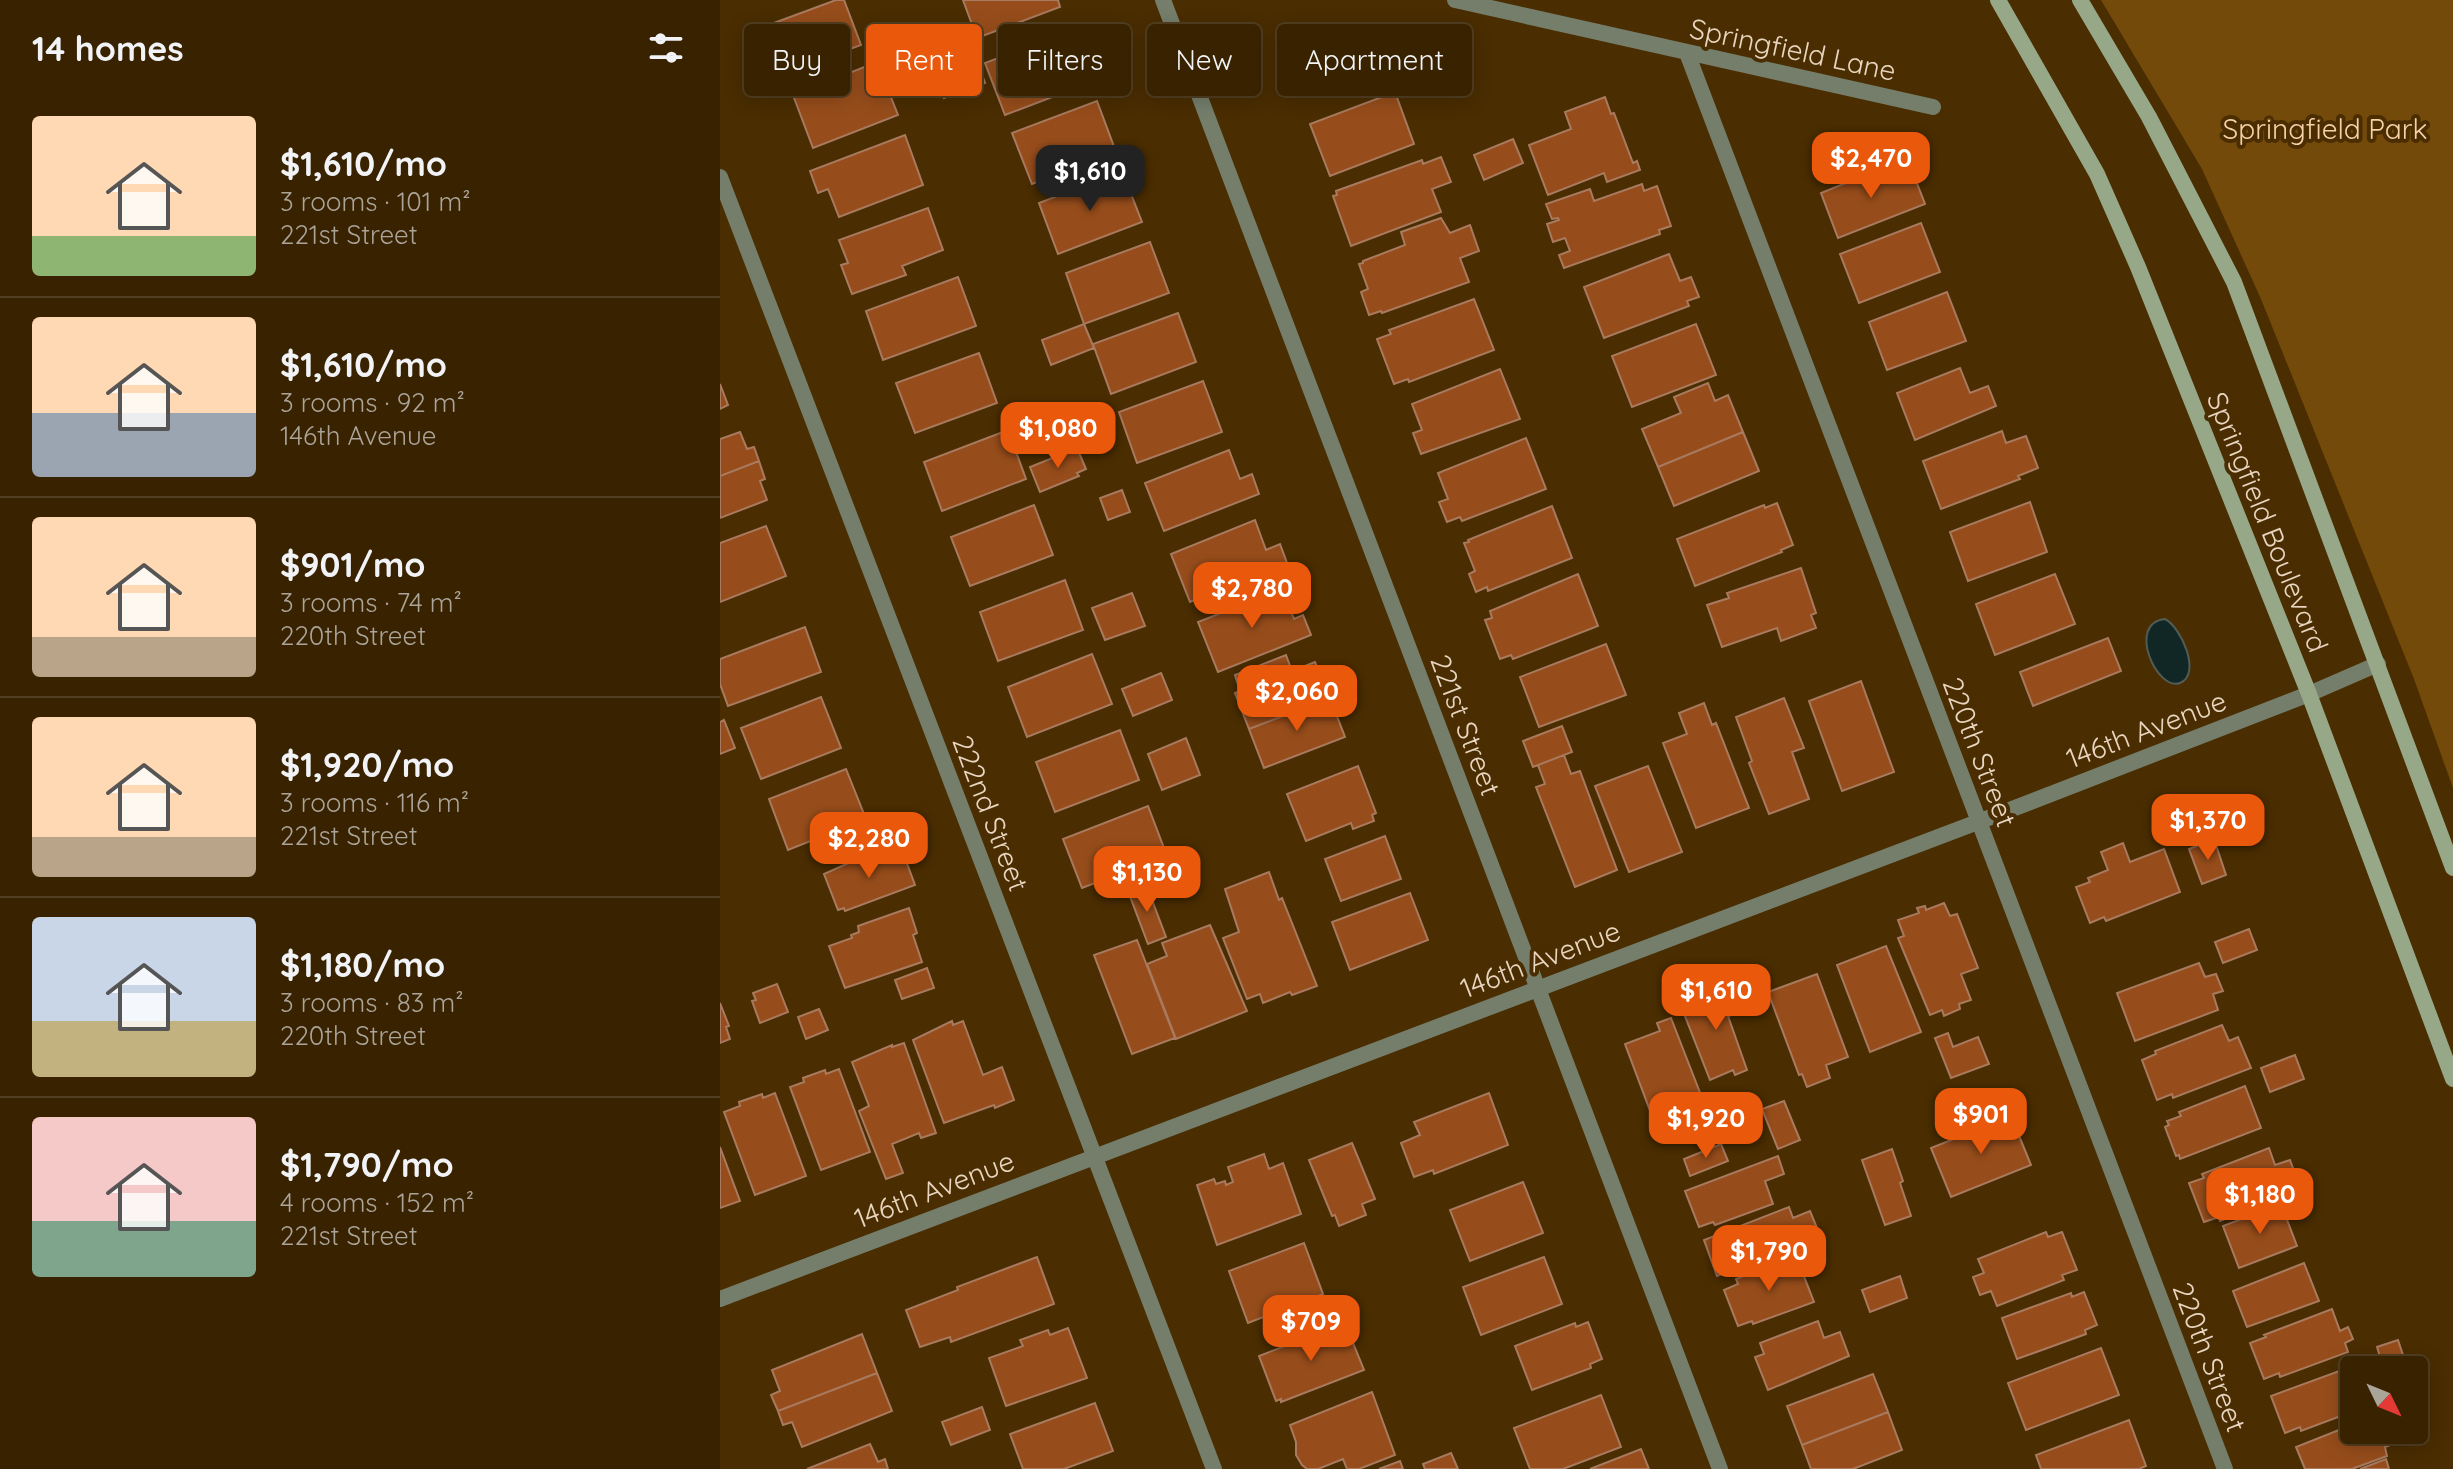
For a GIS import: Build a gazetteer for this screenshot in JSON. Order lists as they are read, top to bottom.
{
  "streets": {
    "street": [
      "Springfield Lane",
      "Springfield Boulevard",
      "221st Street",
      "146th Avenue",
      "220th Street",
      "222nd Street"
    ]
  },
  "crossings": [
    ["Springfield Lane", "220th Street"],
    ["Springfield Boulevard", "146th Avenue"],
    ["221st Street", "146th Avenue"],
    ["146th Avenue", "220th Street"],
    ["146th Avenue", "222nd Street"]
  ],
  "parks": ["Springfield Park"],
  "north": "bottom right",
  "page": {
    "heading": "14 homes",
    "chip": [
      "Buy",
      "Rent",
      "Filters",
      "New",
      "Apartment"
    ],
    "list": [
      {
        "name": "$1,610/mo",
        "note": "3 rooms · 101 m² · 221st Street"
      },
      {
        "name": "$1,610/mo",
        "note": "3 rooms · 92 m² · 146th Avenue"
      },
      {
        "name": "$901/mo",
        "note": "3 rooms · 74 m² · 220th Street"
      },
      {
        "name": "$1,920/mo",
        "note": "3 rooms · 116 m² · 221st Street"
      },
      {
        "name": "$1,180/mo",
        "note": "3 rooms · 83 m² · 220th Street"
      },
      {
        "name": "$1,790/mo",
        "note": "4 rooms · 152 m² · 221st Street"
      }
    ],
    "price": [
      "$2,470",
      "$1,610",
      "$1,080",
      "$2,780",
      "$2,060",
      "$1,370",
      "$2,280",
      "$1,130",
      "$1,610",
      "$901",
      "$1,920",
      "$1,180",
      "$1,790",
      "$709"
    ]
  }
}
